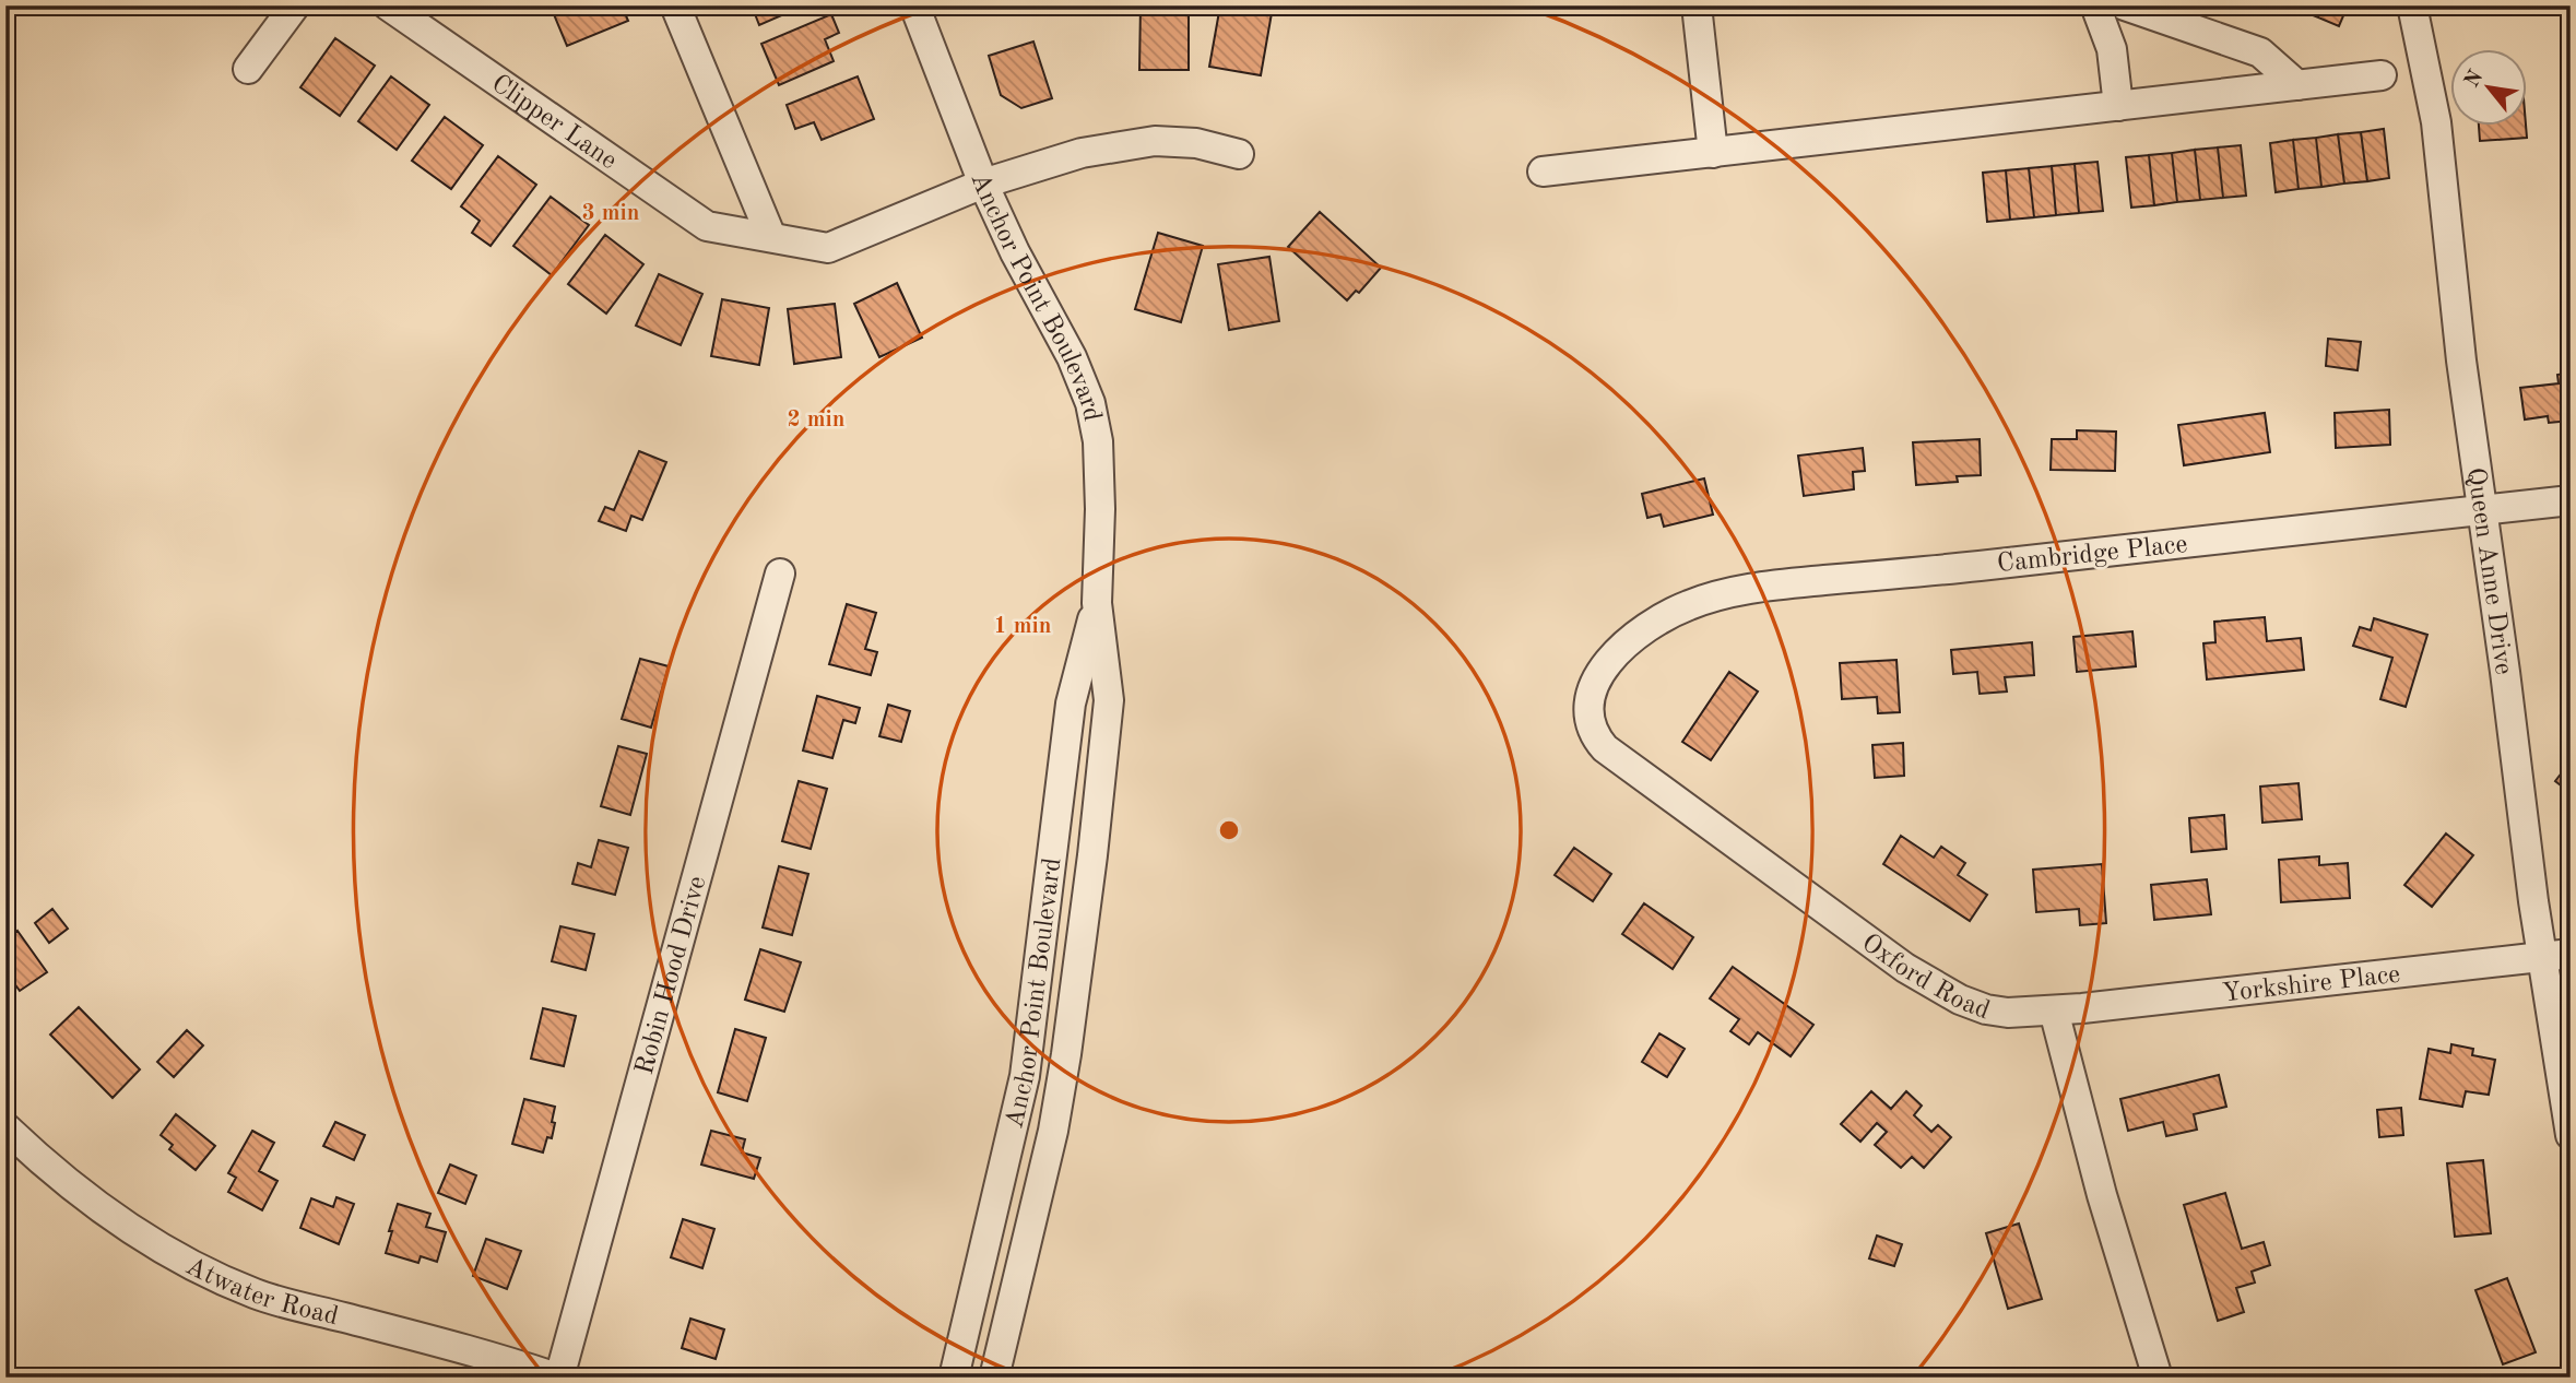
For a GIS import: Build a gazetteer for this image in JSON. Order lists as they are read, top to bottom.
{
  "streets": {
    "street": [
      "Clipper Lane",
      "Anchor Point Boulevard",
      "Cambridge Place",
      "Queen Anne Drive",
      "Oxford Road",
      "Robin Hood Drive",
      "Yorkshire Place",
      "Atwater Road"
    ]
  },
  "crossings": [
    ["Clipper Lane", "Anchor Point Boulevard"],
    ["Cambridge Place", "Queen Anne Drive"],
    ["Cambridge Place", "Oxford Road"],
    ["Queen Anne Drive", "Yorkshire Place"],
    ["Oxford Road", "Yorkshire Place"],
    ["Robin Hood Drive", "Atwater Road"]
  ],
  "north": "top left",
  "rings": ["3 min", "2 min", "1 min"]
}
